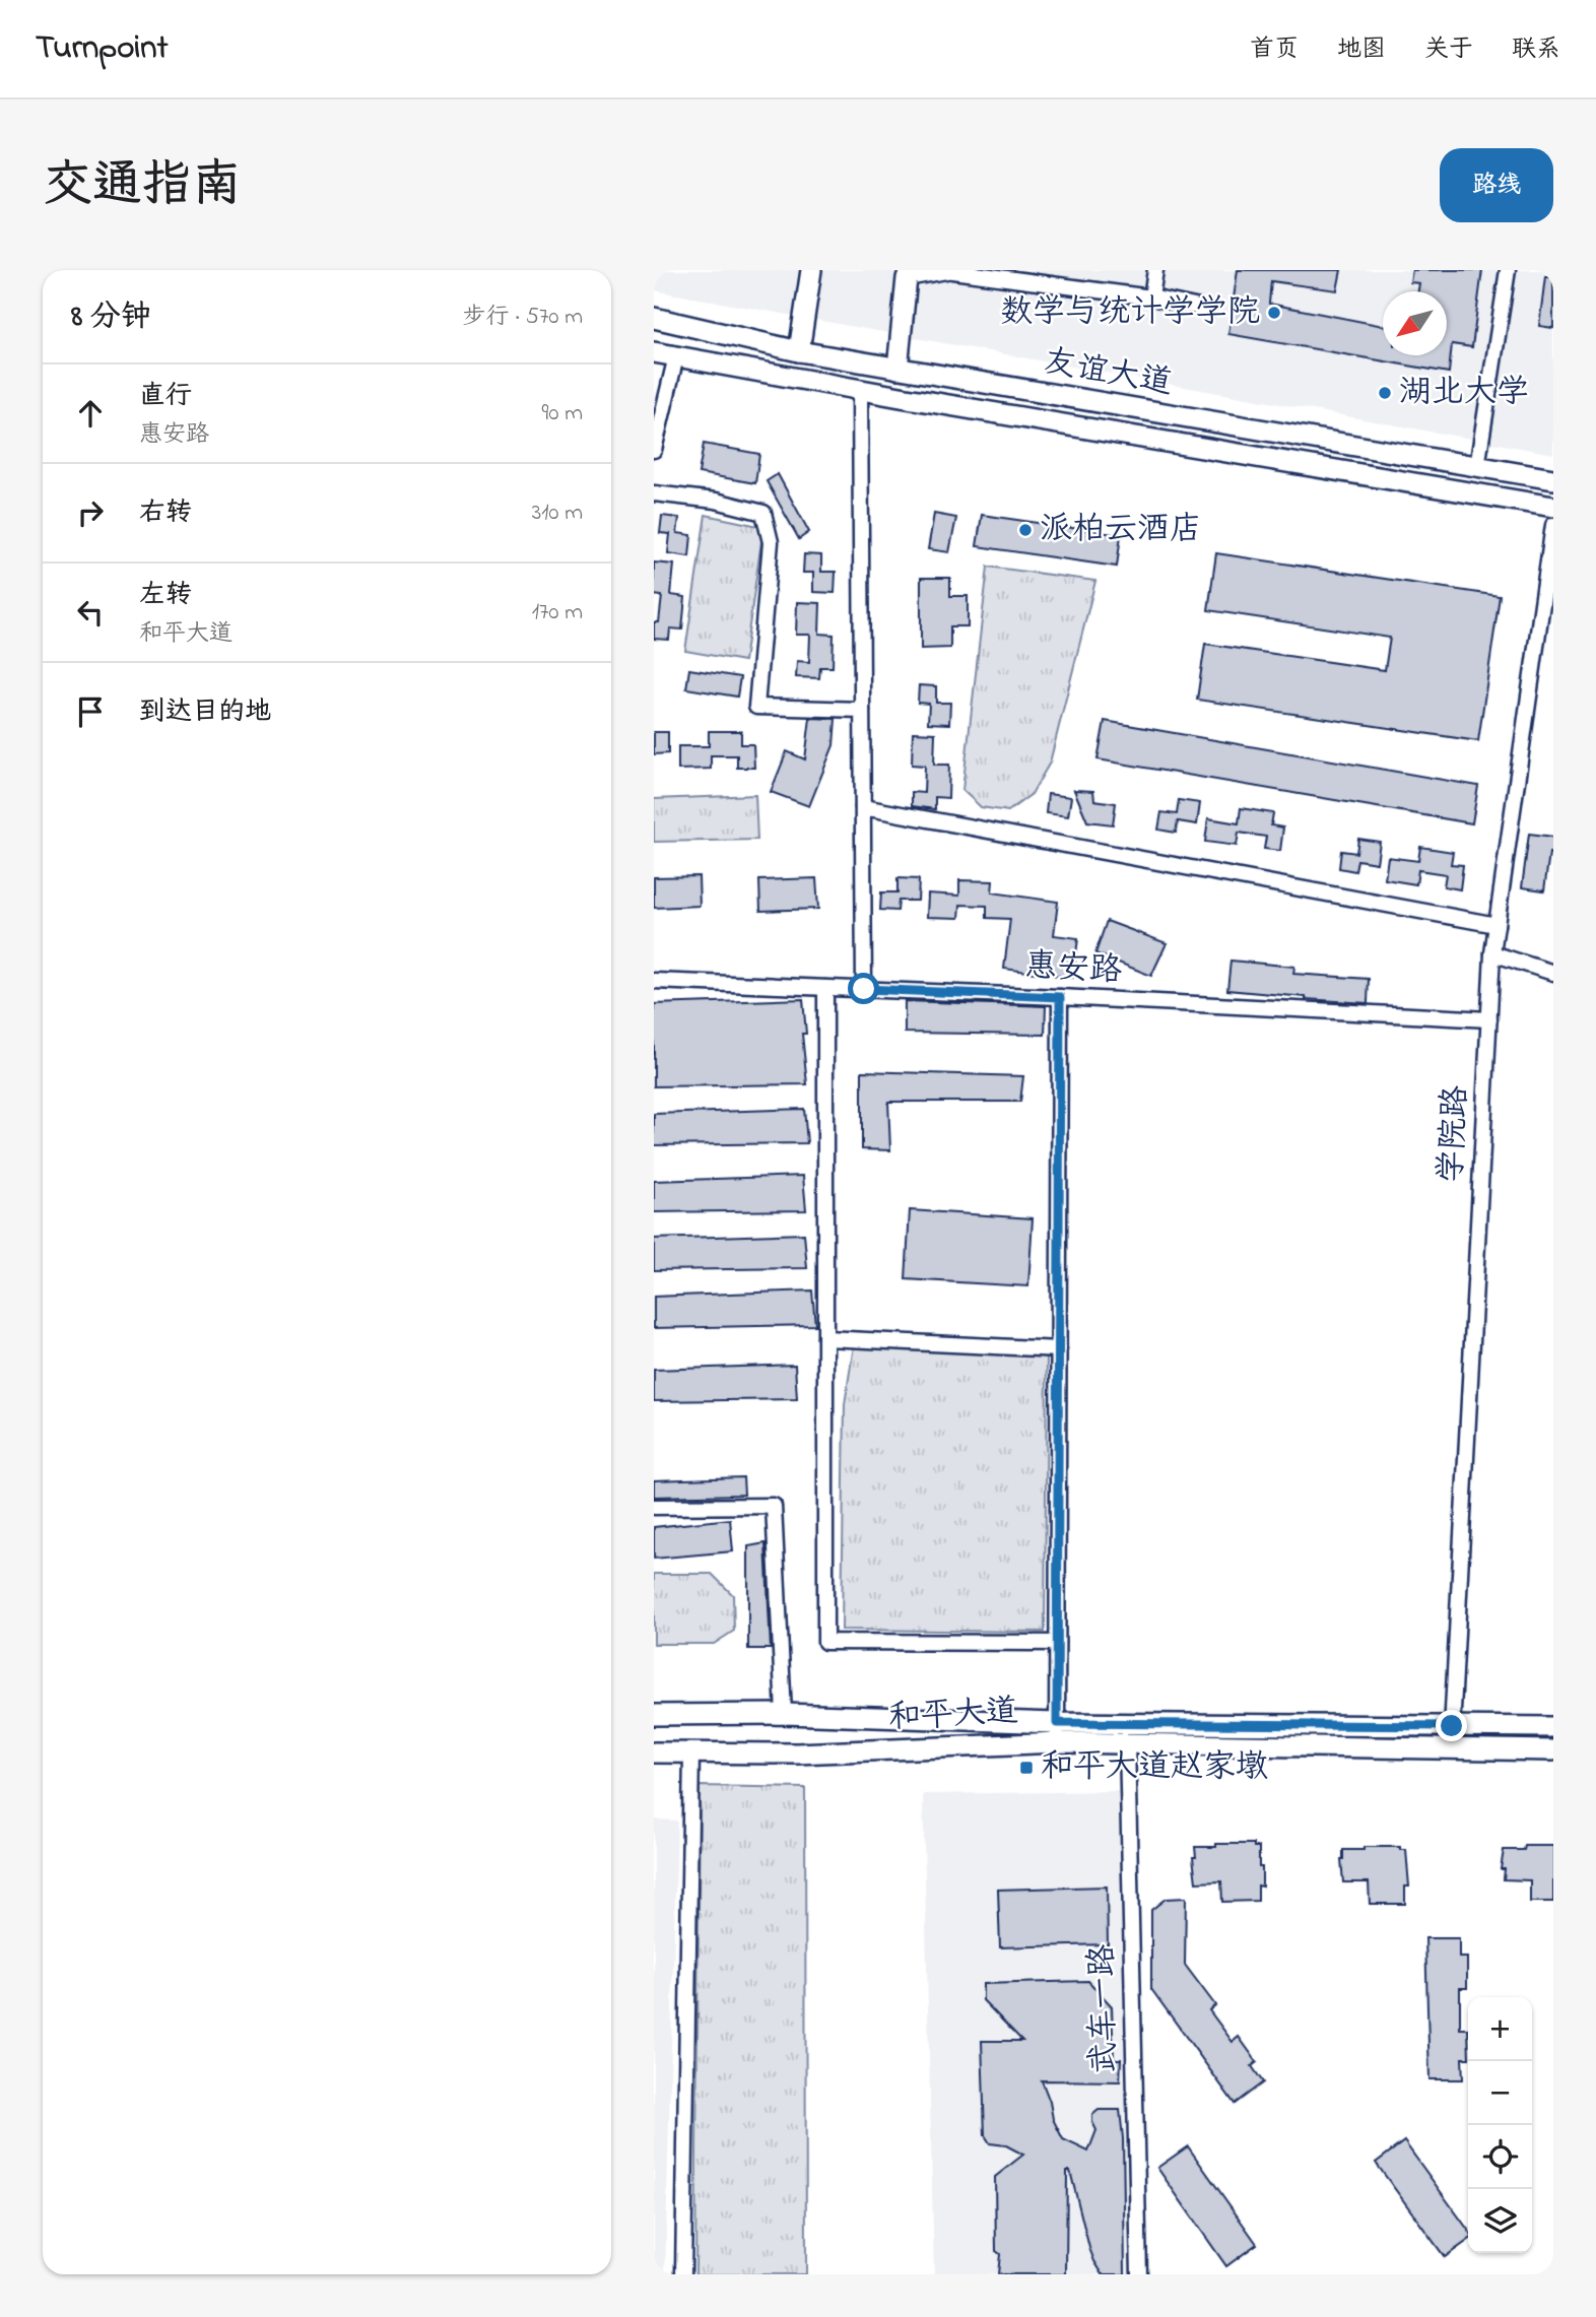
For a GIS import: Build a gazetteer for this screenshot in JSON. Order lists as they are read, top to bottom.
{
  "streets": {
    "main road": ["友谊大道", "和平大道"],
    "street": ["惠安路", "学院路", "武车一路"]
  },
  "crossings": [
    ["惠安路", "学院路"],
    ["学院路", "和平大道"],
    ["和平大道", "武车一路"]
  ],
  "places": {
    "other": ["数学与统计学学院", "湖北大学", "派柏云酒店"],
    "transit": ["和平大道赵家墩"]
  },
  "north": "bottom left",
  "page": {
    "header": "Turnpoint",
    "nav": [
      "首页",
      "地图",
      "关于",
      "联系"
    ],
    "title": "交通指南",
    "buttons": "路线",
    "heading": ["8 分钟", "步行 · 570 m"],
    "list": [
      ["直行", "惠安路", "90 m"],
      ["右转", "310 m"],
      ["左转", "和平大道", "170 m"],
      "到达目的地"
    ],
    "map_buttons": ["+", "−"]
  }
}
